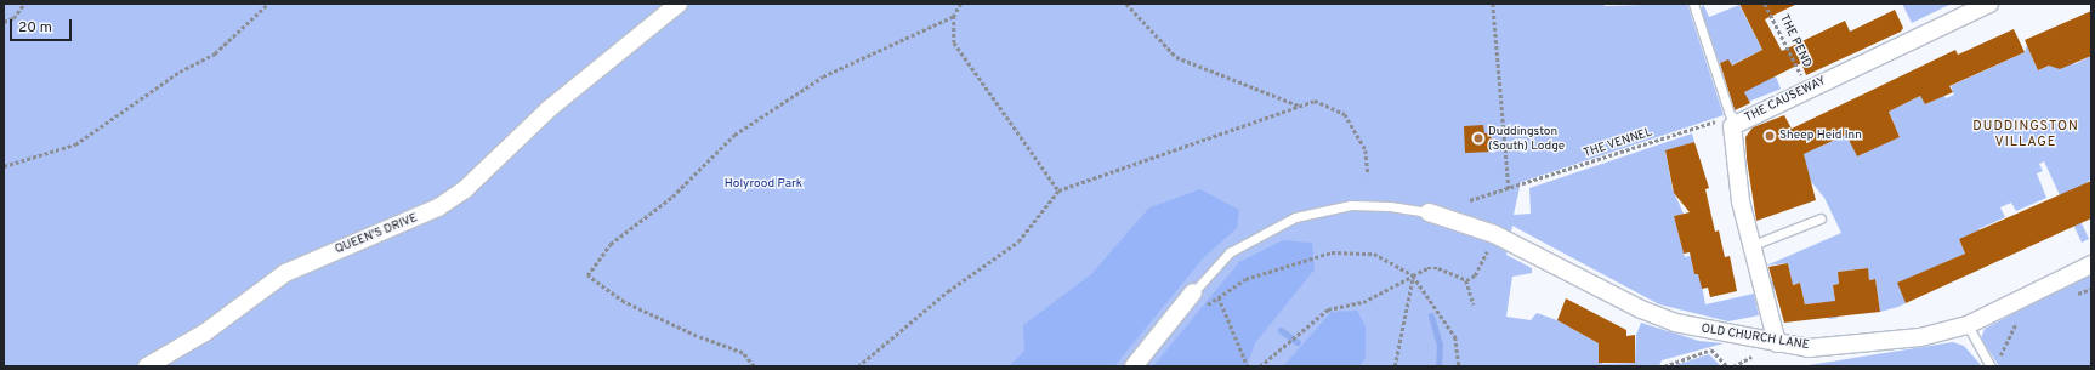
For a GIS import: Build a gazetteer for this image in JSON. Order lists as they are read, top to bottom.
{
  "streets": {
    "street": ["THE CAUSEWAY", "QUEEN'S DRIVE", "OLD CHURCH LANE"],
    "path": ["THE PEND", "THE VENNEL"]
  },
  "crossings": [
    ["THE PEND", "THE CAUSEWAY"],
    ["THE CAUSEWAY", "THE VENNEL"],
    ["THE CAUSEWAY", "OLD CHURCH LANE"]
  ],
  "districts": ["DUDDINGSTON VILLAGE"],
  "parks": ["Holyrood Park"],
  "places": ["Sheep Heid Inn", "Duddingston (South) Lodge"],
  "scale_bar": "20 m"
}
